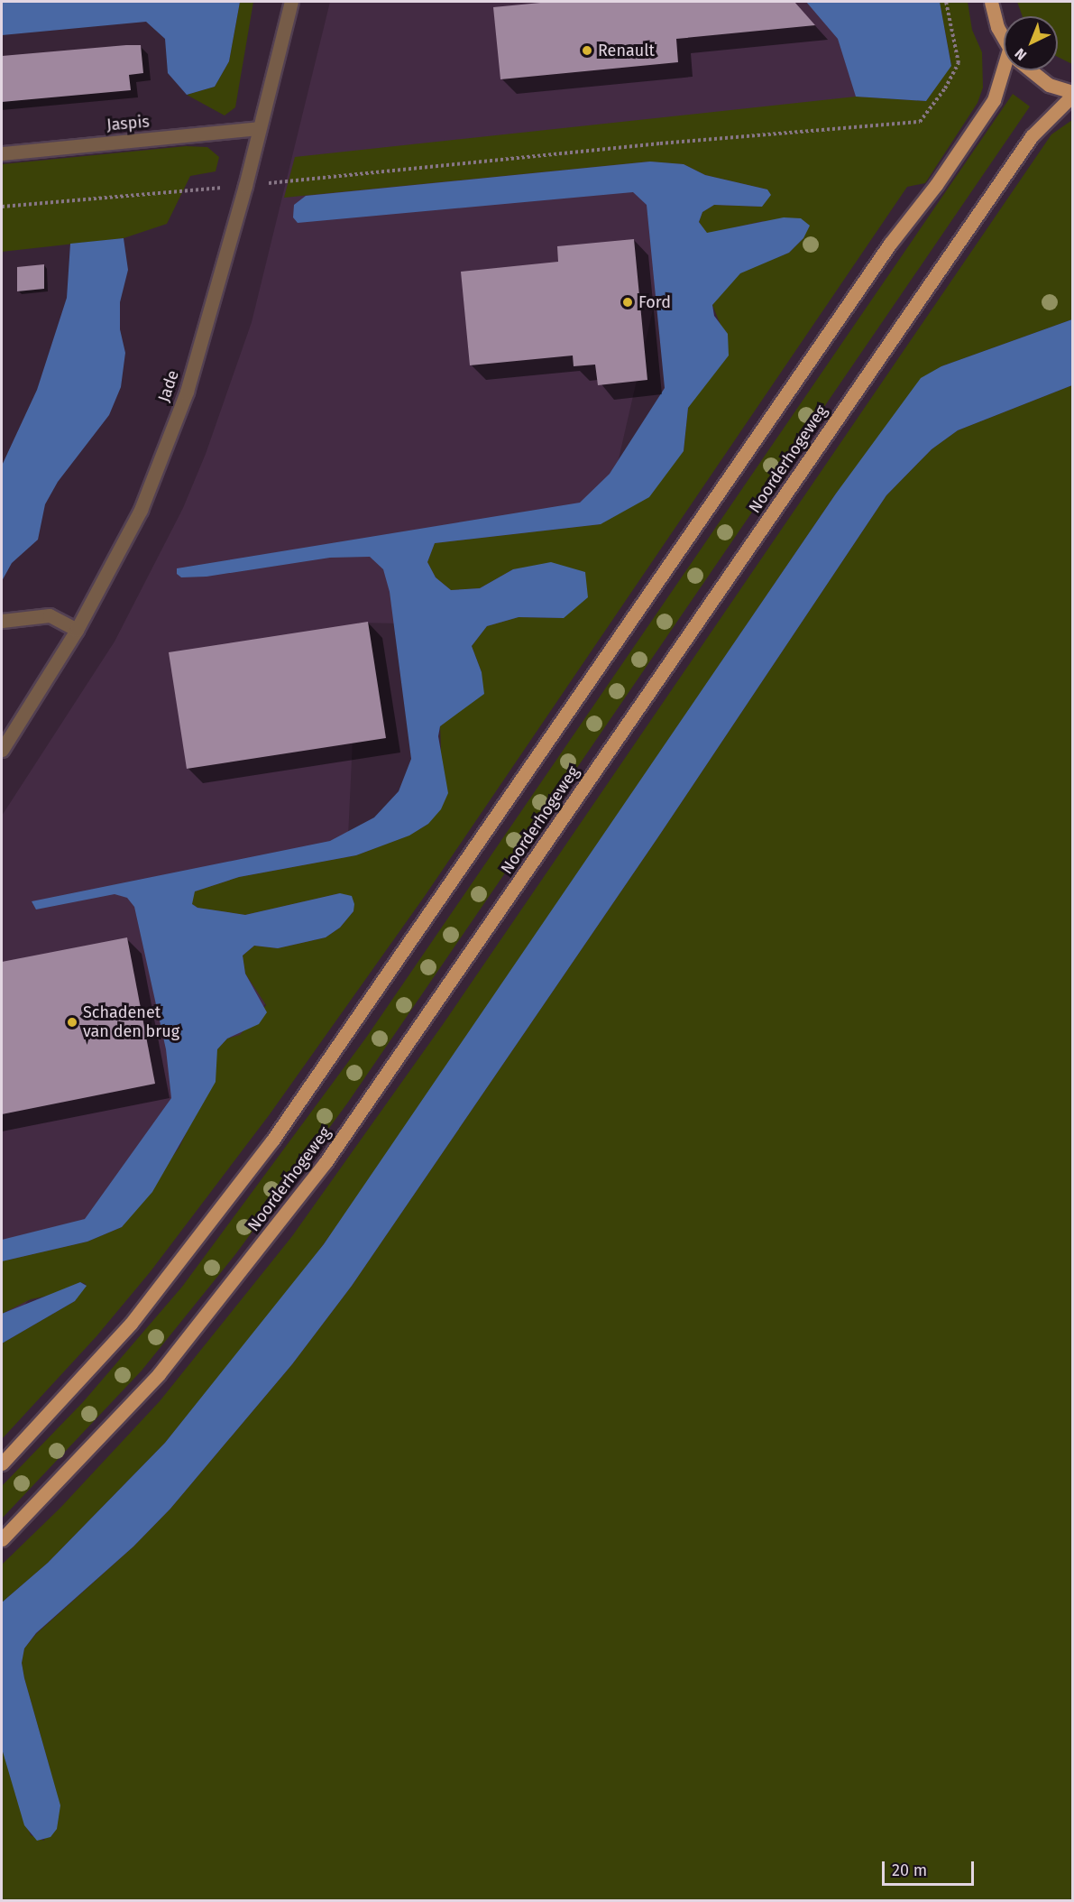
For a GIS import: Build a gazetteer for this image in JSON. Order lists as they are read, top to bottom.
{
  "streets": {
    "main road": ["Noorderhogeweg"],
    "street": ["Jaspis", "Jade"]
  },
  "crossings": [
    ["Jaspis", "Jade"]
  ],
  "places": ["Renault", "Ford", "Schadenet van den brug"],
  "scale_bar": "20 m",
  "north": "bottom left"
}
